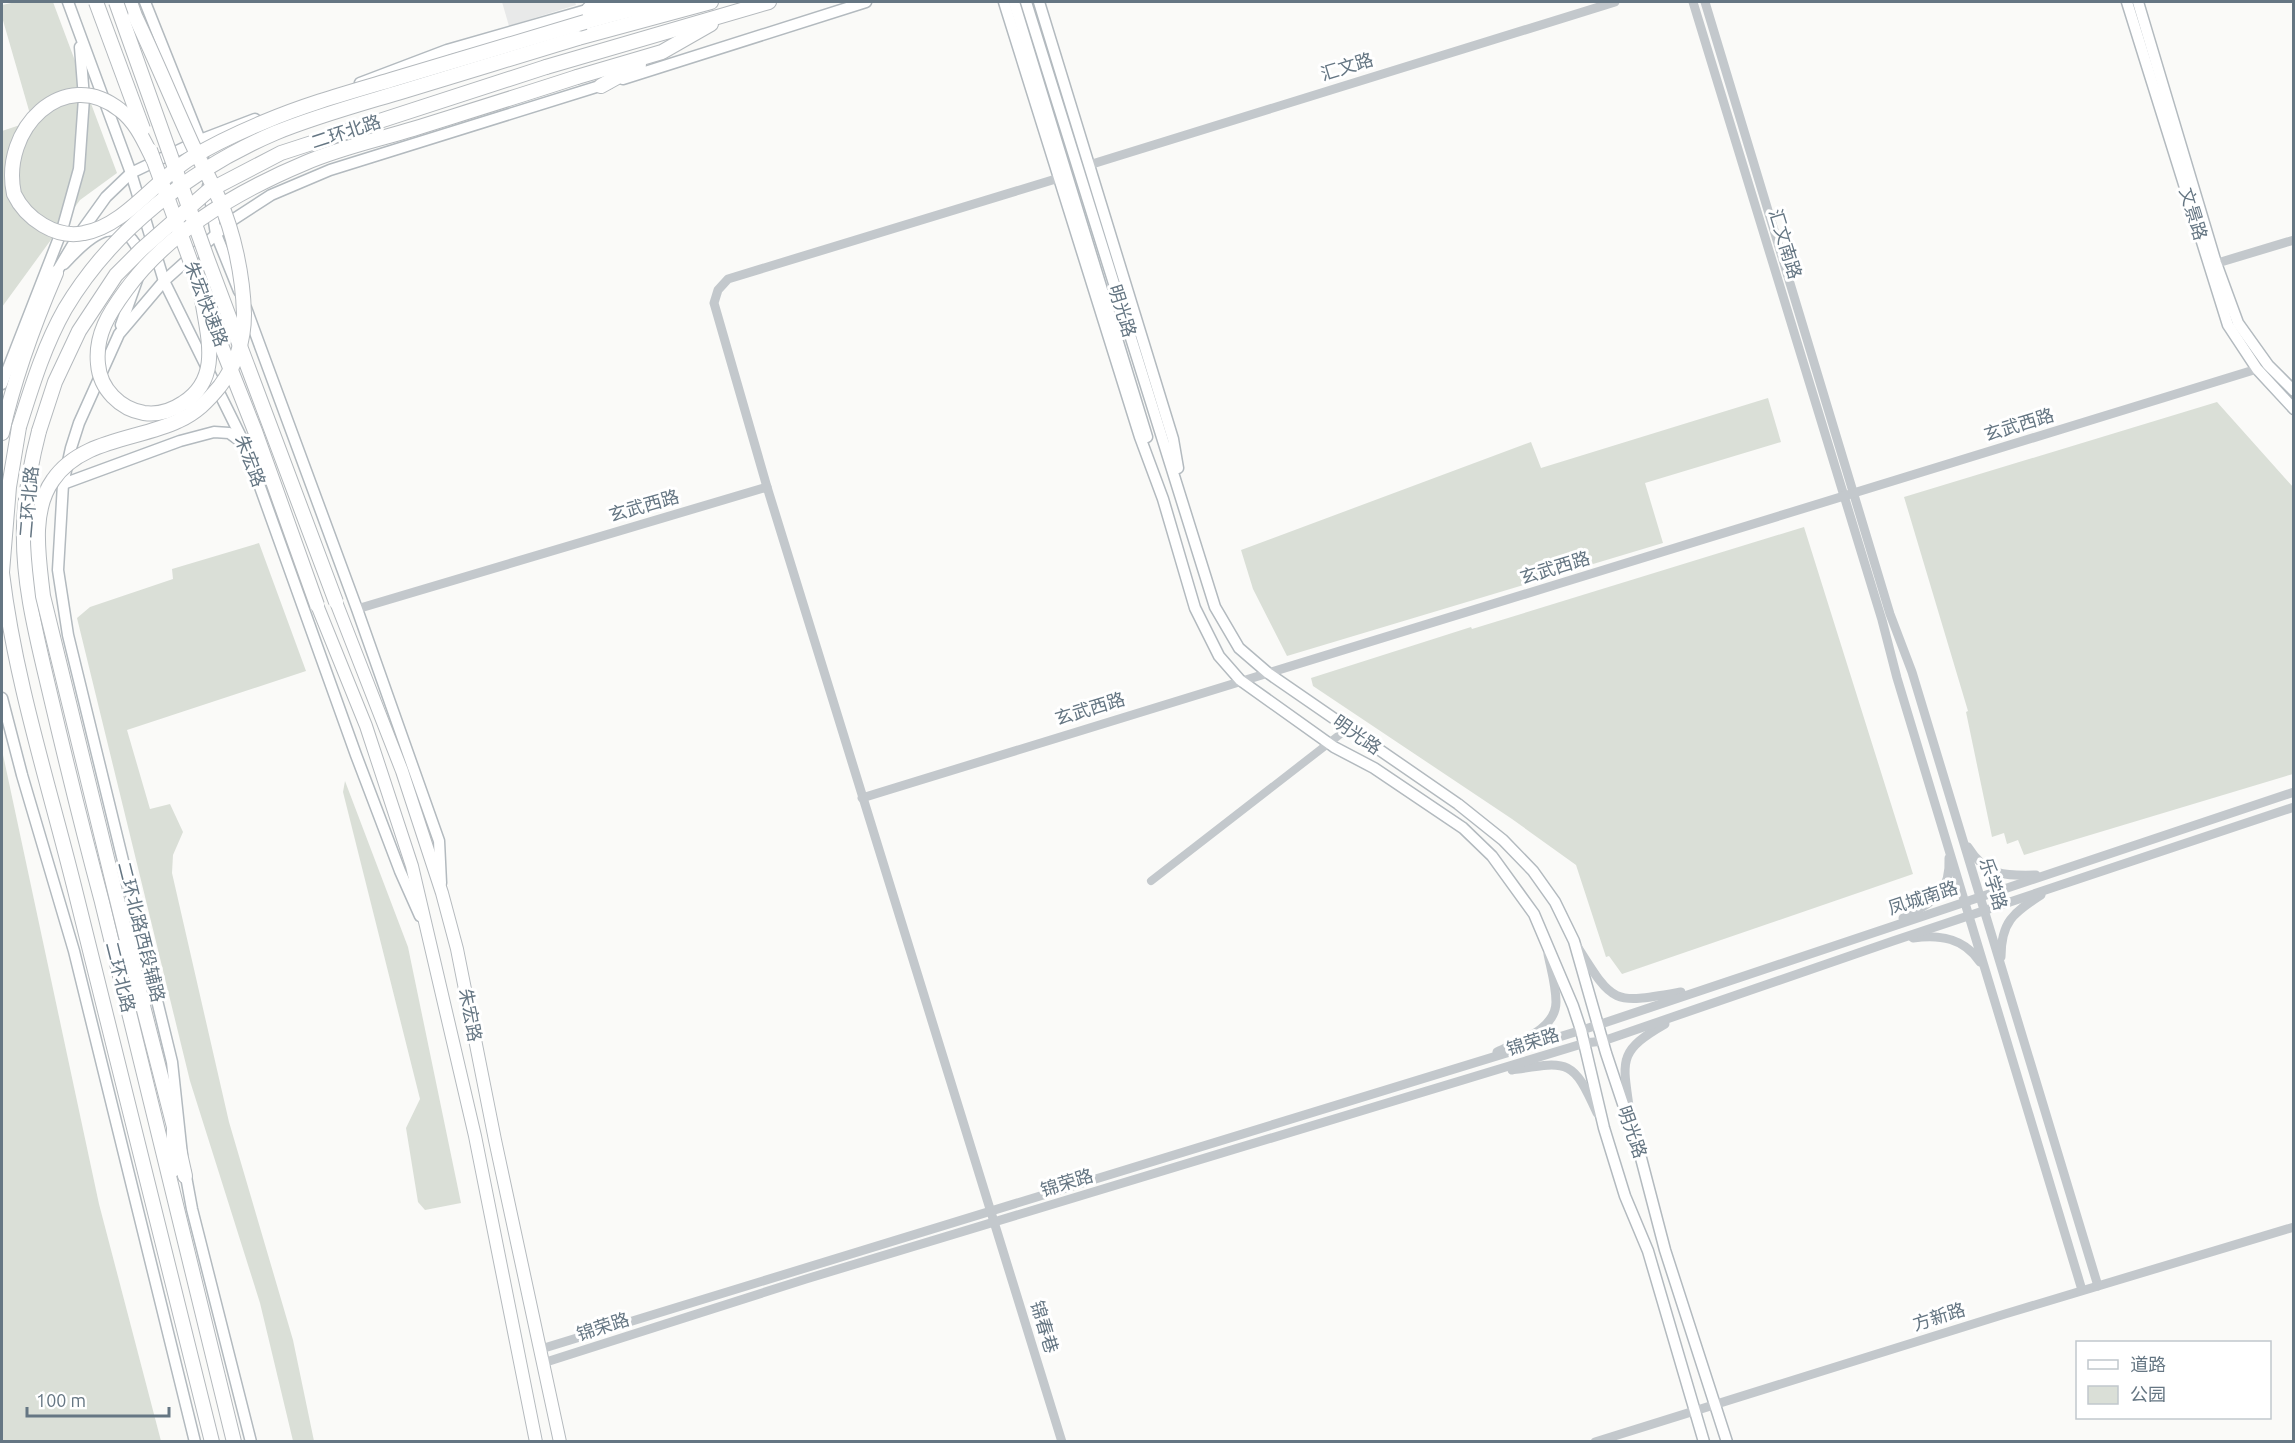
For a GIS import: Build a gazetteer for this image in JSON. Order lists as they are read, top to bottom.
{
  "streets": {
    "highway": ["二环北路", "朱宏快速路"],
    "main road": [
      "文景路",
      "明光路",
      "朱宏路",
      "二环北路西段辅路"
    ],
    "street": [
      "汇文路",
      "汇文南路",
      "玄武西路",
      "乐学路",
      "凤城南路",
      "锦荣路",
      "方新路",
      "锦春巷"
    ]
  },
  "crossings": [
    ["文景路", "玄武西路"],
    ["汇文南路", "玄武西路"],
    ["汇文南路", "乐学路"],
    ["朱宏快速路", "朱宏路"],
    ["明光路", "玄武西路"],
    ["明光路", "凤城南路"],
    ["明光路", "锦荣路"],
    ["明光路", "方新路"],
    ["玄武西路", "乐学路"],
    ["朱宏路", "锦荣路"],
    ["乐学路", "凤城南路"],
    ["乐学路", "方新路"],
    ["凤城南路", "锦荣路"],
    ["锦荣路", "锦春巷"]
  ],
  "legend": ["道路", "公园"],
  "scale_bar": "100 m"
}
